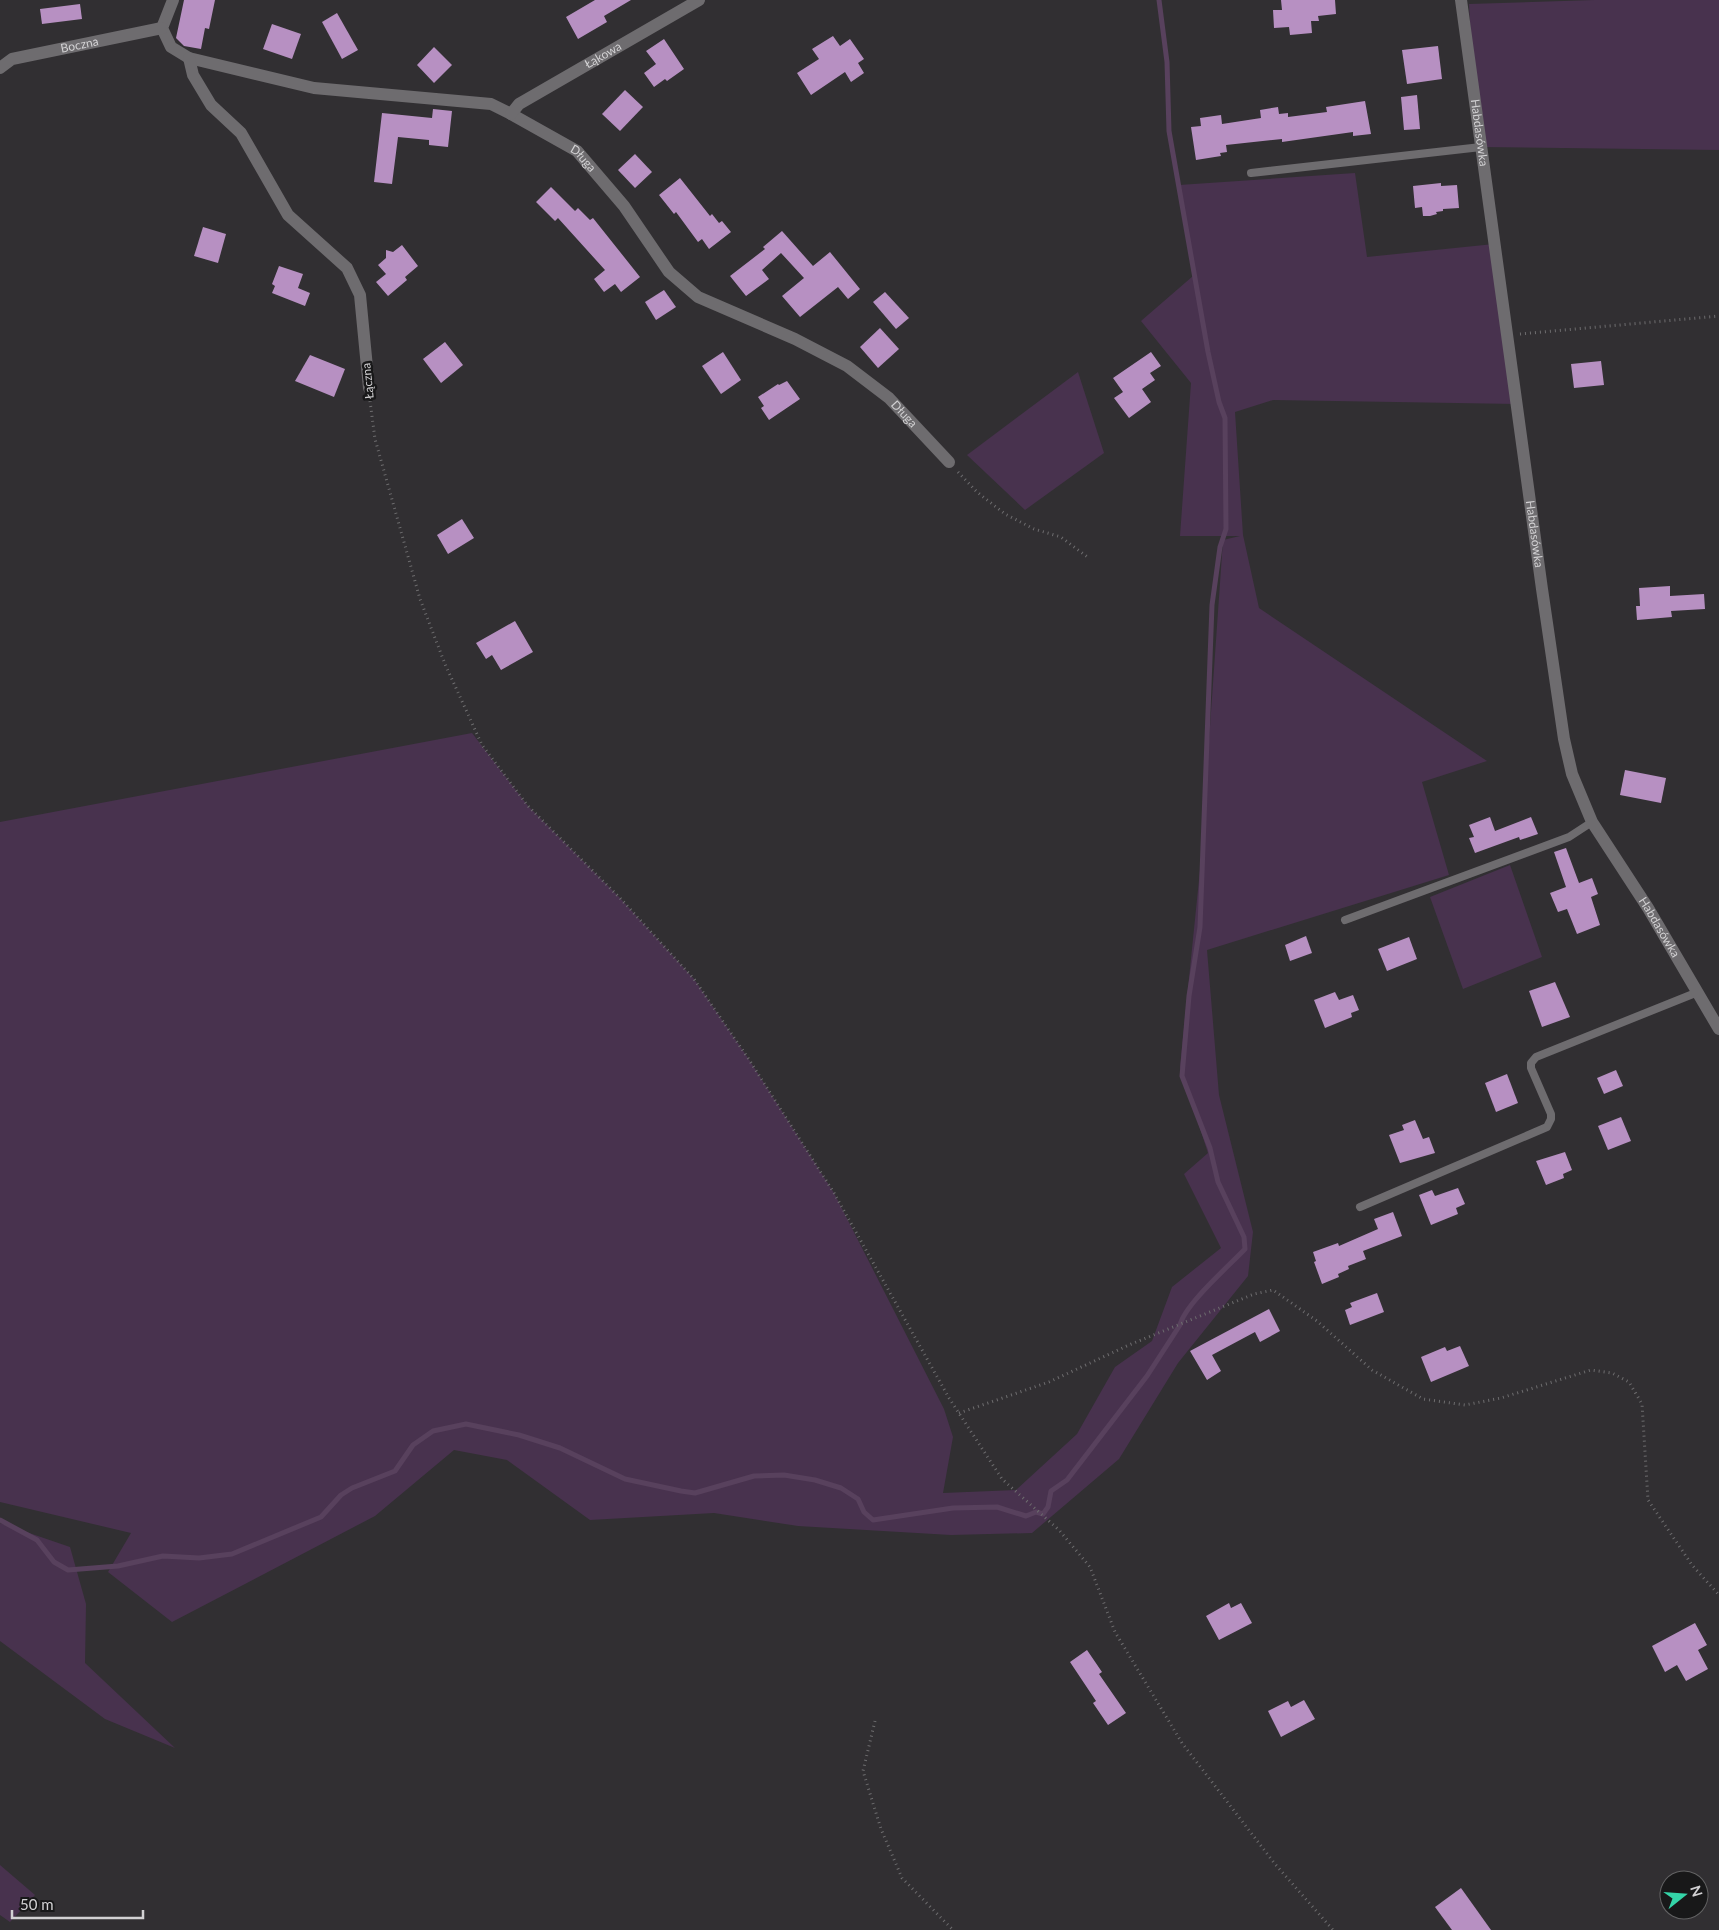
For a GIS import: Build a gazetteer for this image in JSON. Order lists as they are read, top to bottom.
{
  "streets": {
    "street": [
      "Boczna",
      "Łąkowa",
      "Habdasówka",
      "Długa",
      "Łączna"
    ]
  },
  "crossings": [
    ["Boczna", "Długa"],
    ["Łąkowa", "Długa"],
    ["Długa", "Łączna"]
  ],
  "scale_bar": "50 m",
  "north": "right"
}
